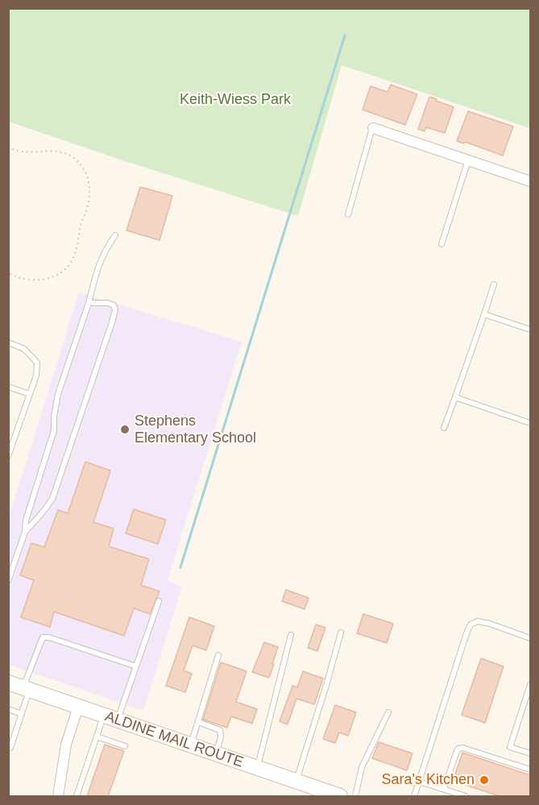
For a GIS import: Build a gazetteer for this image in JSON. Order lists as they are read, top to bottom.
{
  "streets": {
    "main road": ["ALDINE MAIL ROUTE"]
  },
  "parks": ["Keith-Wiess Park"],
  "places": ["Stephens Elementary School", "Sara's Kitchen"]
}
